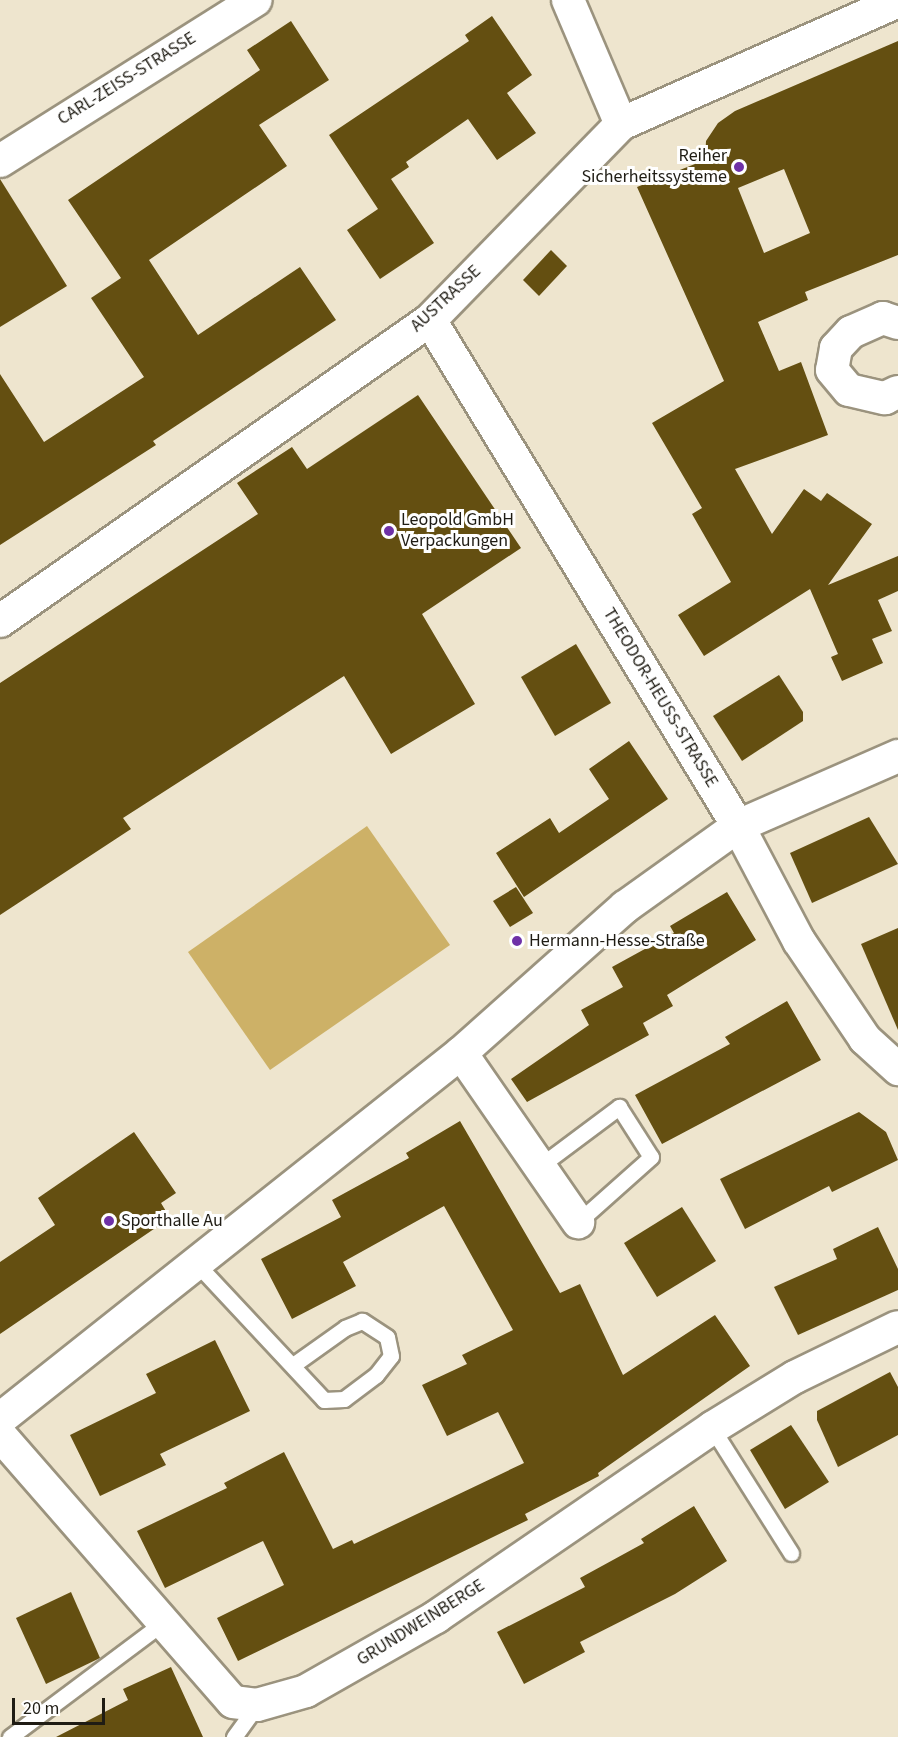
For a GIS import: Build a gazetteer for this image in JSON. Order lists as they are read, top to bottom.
{
  "streets": {
    "street": [
      "CARL-ZEISS-STRASSE",
      "AUSTRASSE",
      "THEODOR-HEUSS-STRASSE",
      "GRUNDWEINBERGE"
    ]
  },
  "crossings": [
    ["AUSTRASSE", "THEODOR-HEUSS-STRASSE"]
  ],
  "places": [
    "Reiher Sicherheitssysteme",
    "Leopold GmbH Verpackungen",
    "Hermann-Hesse-Straße",
    "Sporthalle Au"
  ],
  "scale_bar": "20 m"
}
